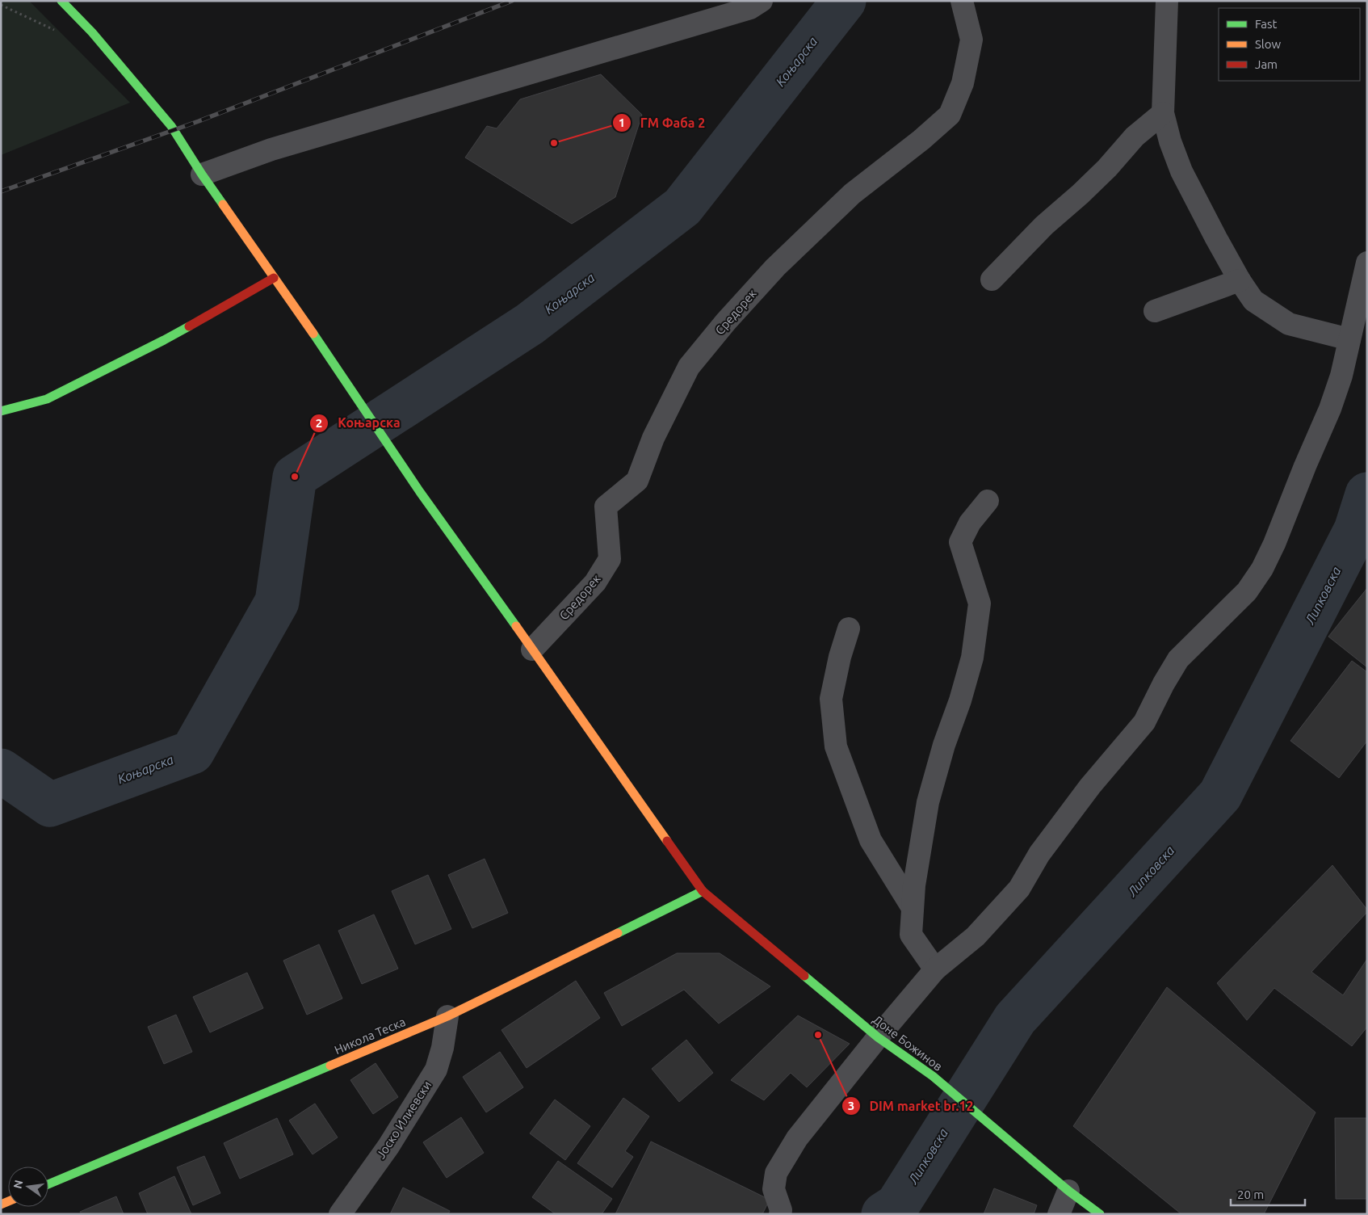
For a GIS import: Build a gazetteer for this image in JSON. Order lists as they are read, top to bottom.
{
  "streets": {
    "street": [
      "Средорек",
      "Никола Теска",
      "Доне Божинов",
      "Јоско Илиевски"
    ]
  },
  "crossings": [
    ["Средорек", "Доне Божинов"],
    ["Никола Теска", "Доне Божинов"],
    ["Никола Теска", "Јоско Илиевски"]
  ],
  "water": ["Коњарска", "Липковска"],
  "places": ["ГМ Фаба 2", "Коњарска", "DIM market br.12"],
  "legend": ["Fast", "Slow", "Jam"],
  "scale_bar": "20 m",
  "north": "left"
}
